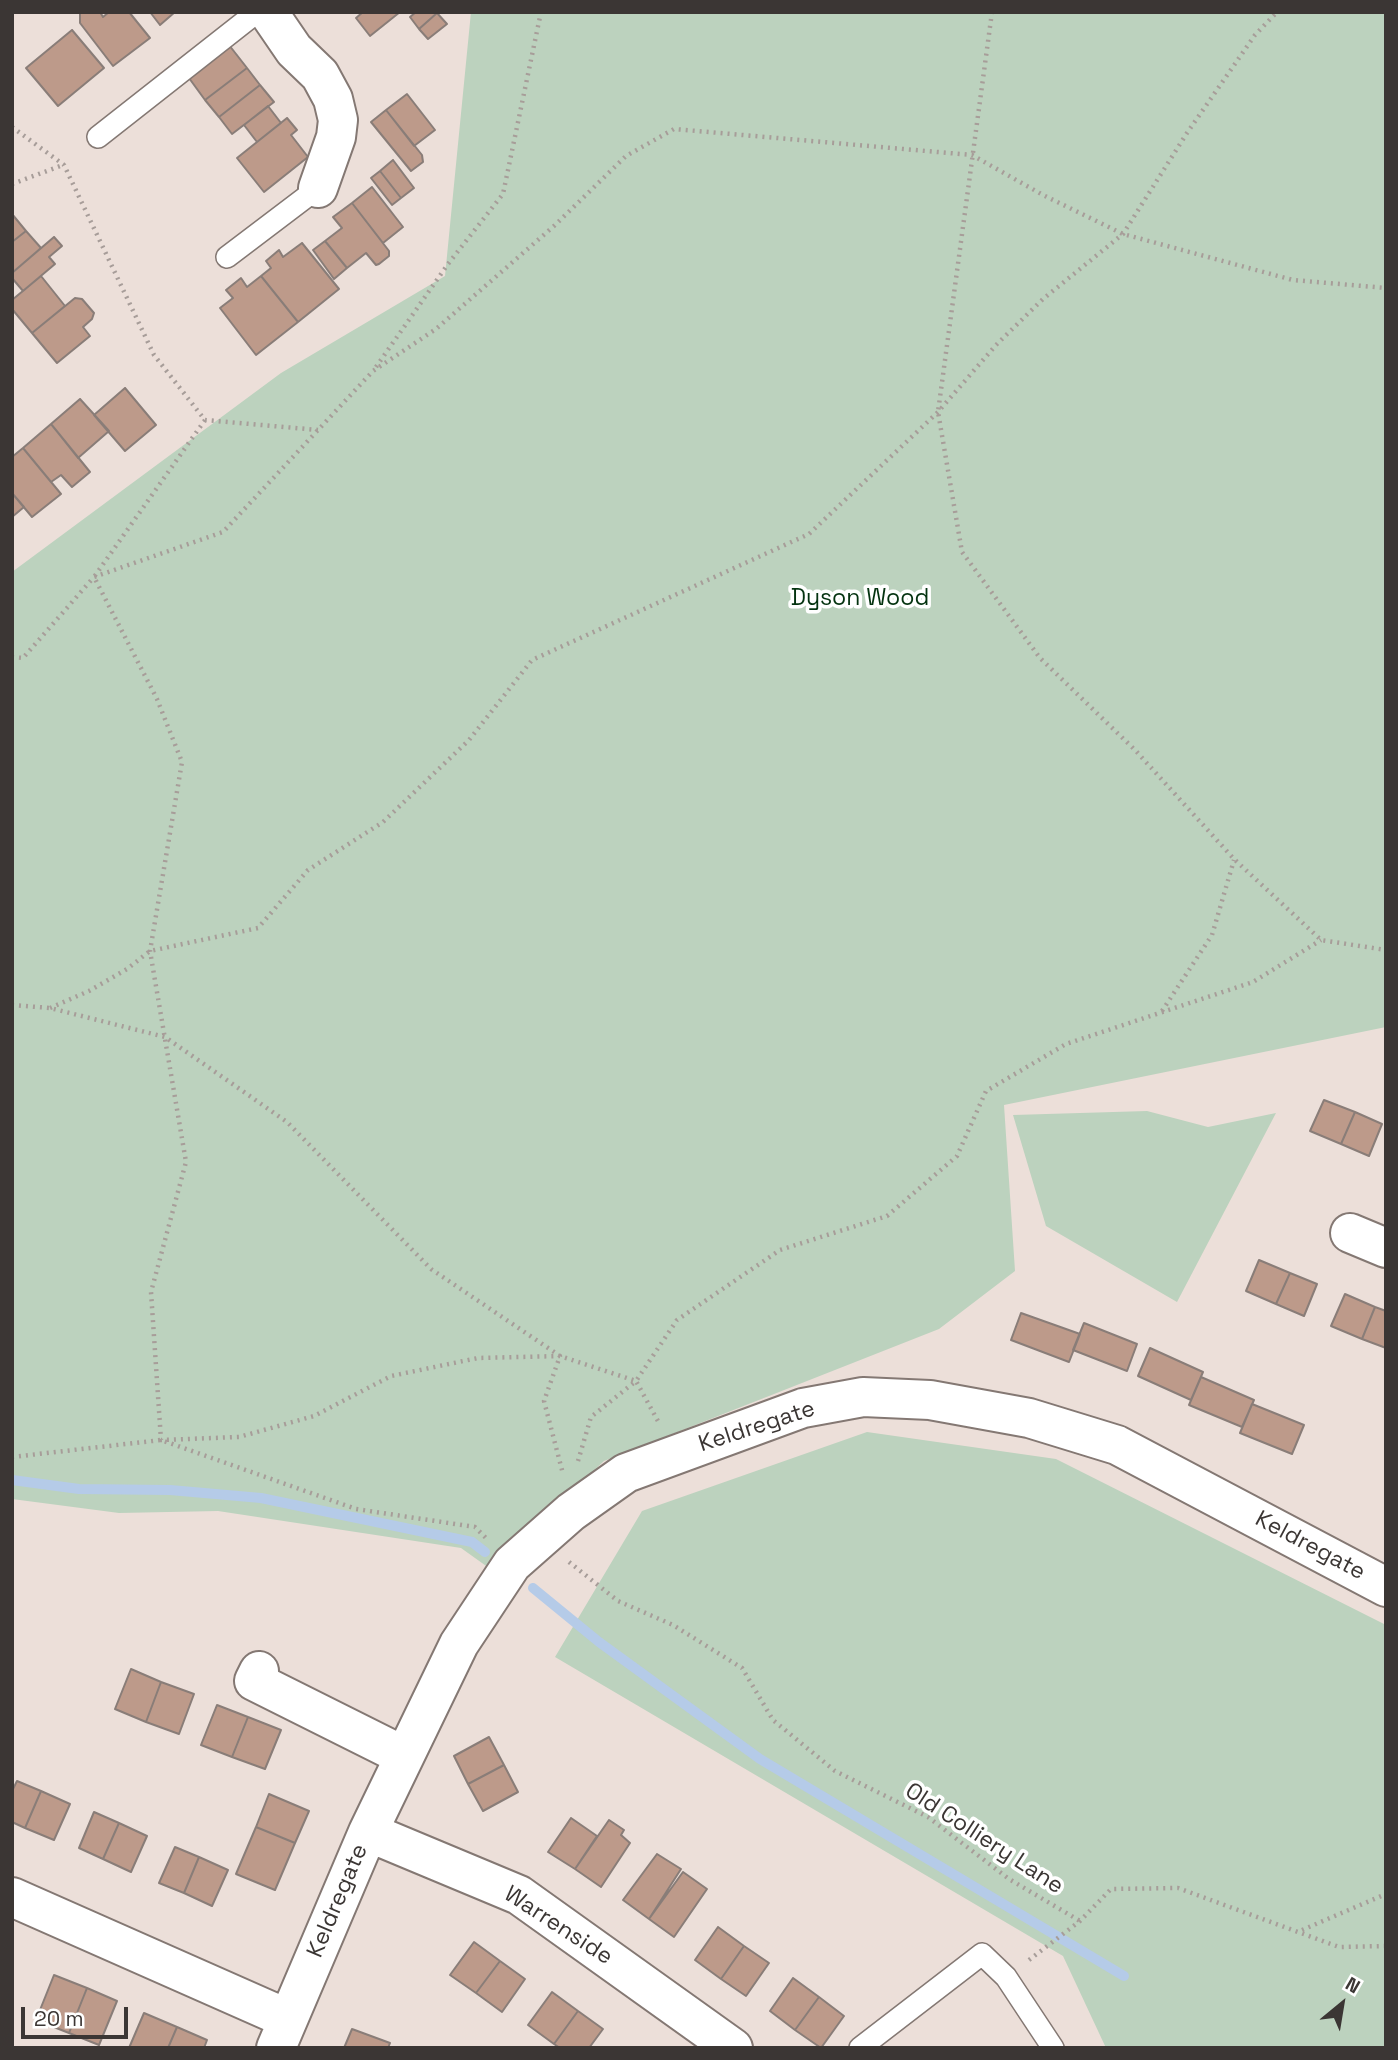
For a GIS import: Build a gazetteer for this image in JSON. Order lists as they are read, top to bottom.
{
  "streets": {
    "street": ["Keldregate", "Warrenside"],
    "path": ["Old Colliery Lane"]
  },
  "crossings": [
    ["Keldregate", "Old Colliery Lane"],
    ["Keldregate", "Warrenside"]
  ],
  "parks": ["Dyson Wood"],
  "scale_bar": "20 m",
  "north": "top right"
}
